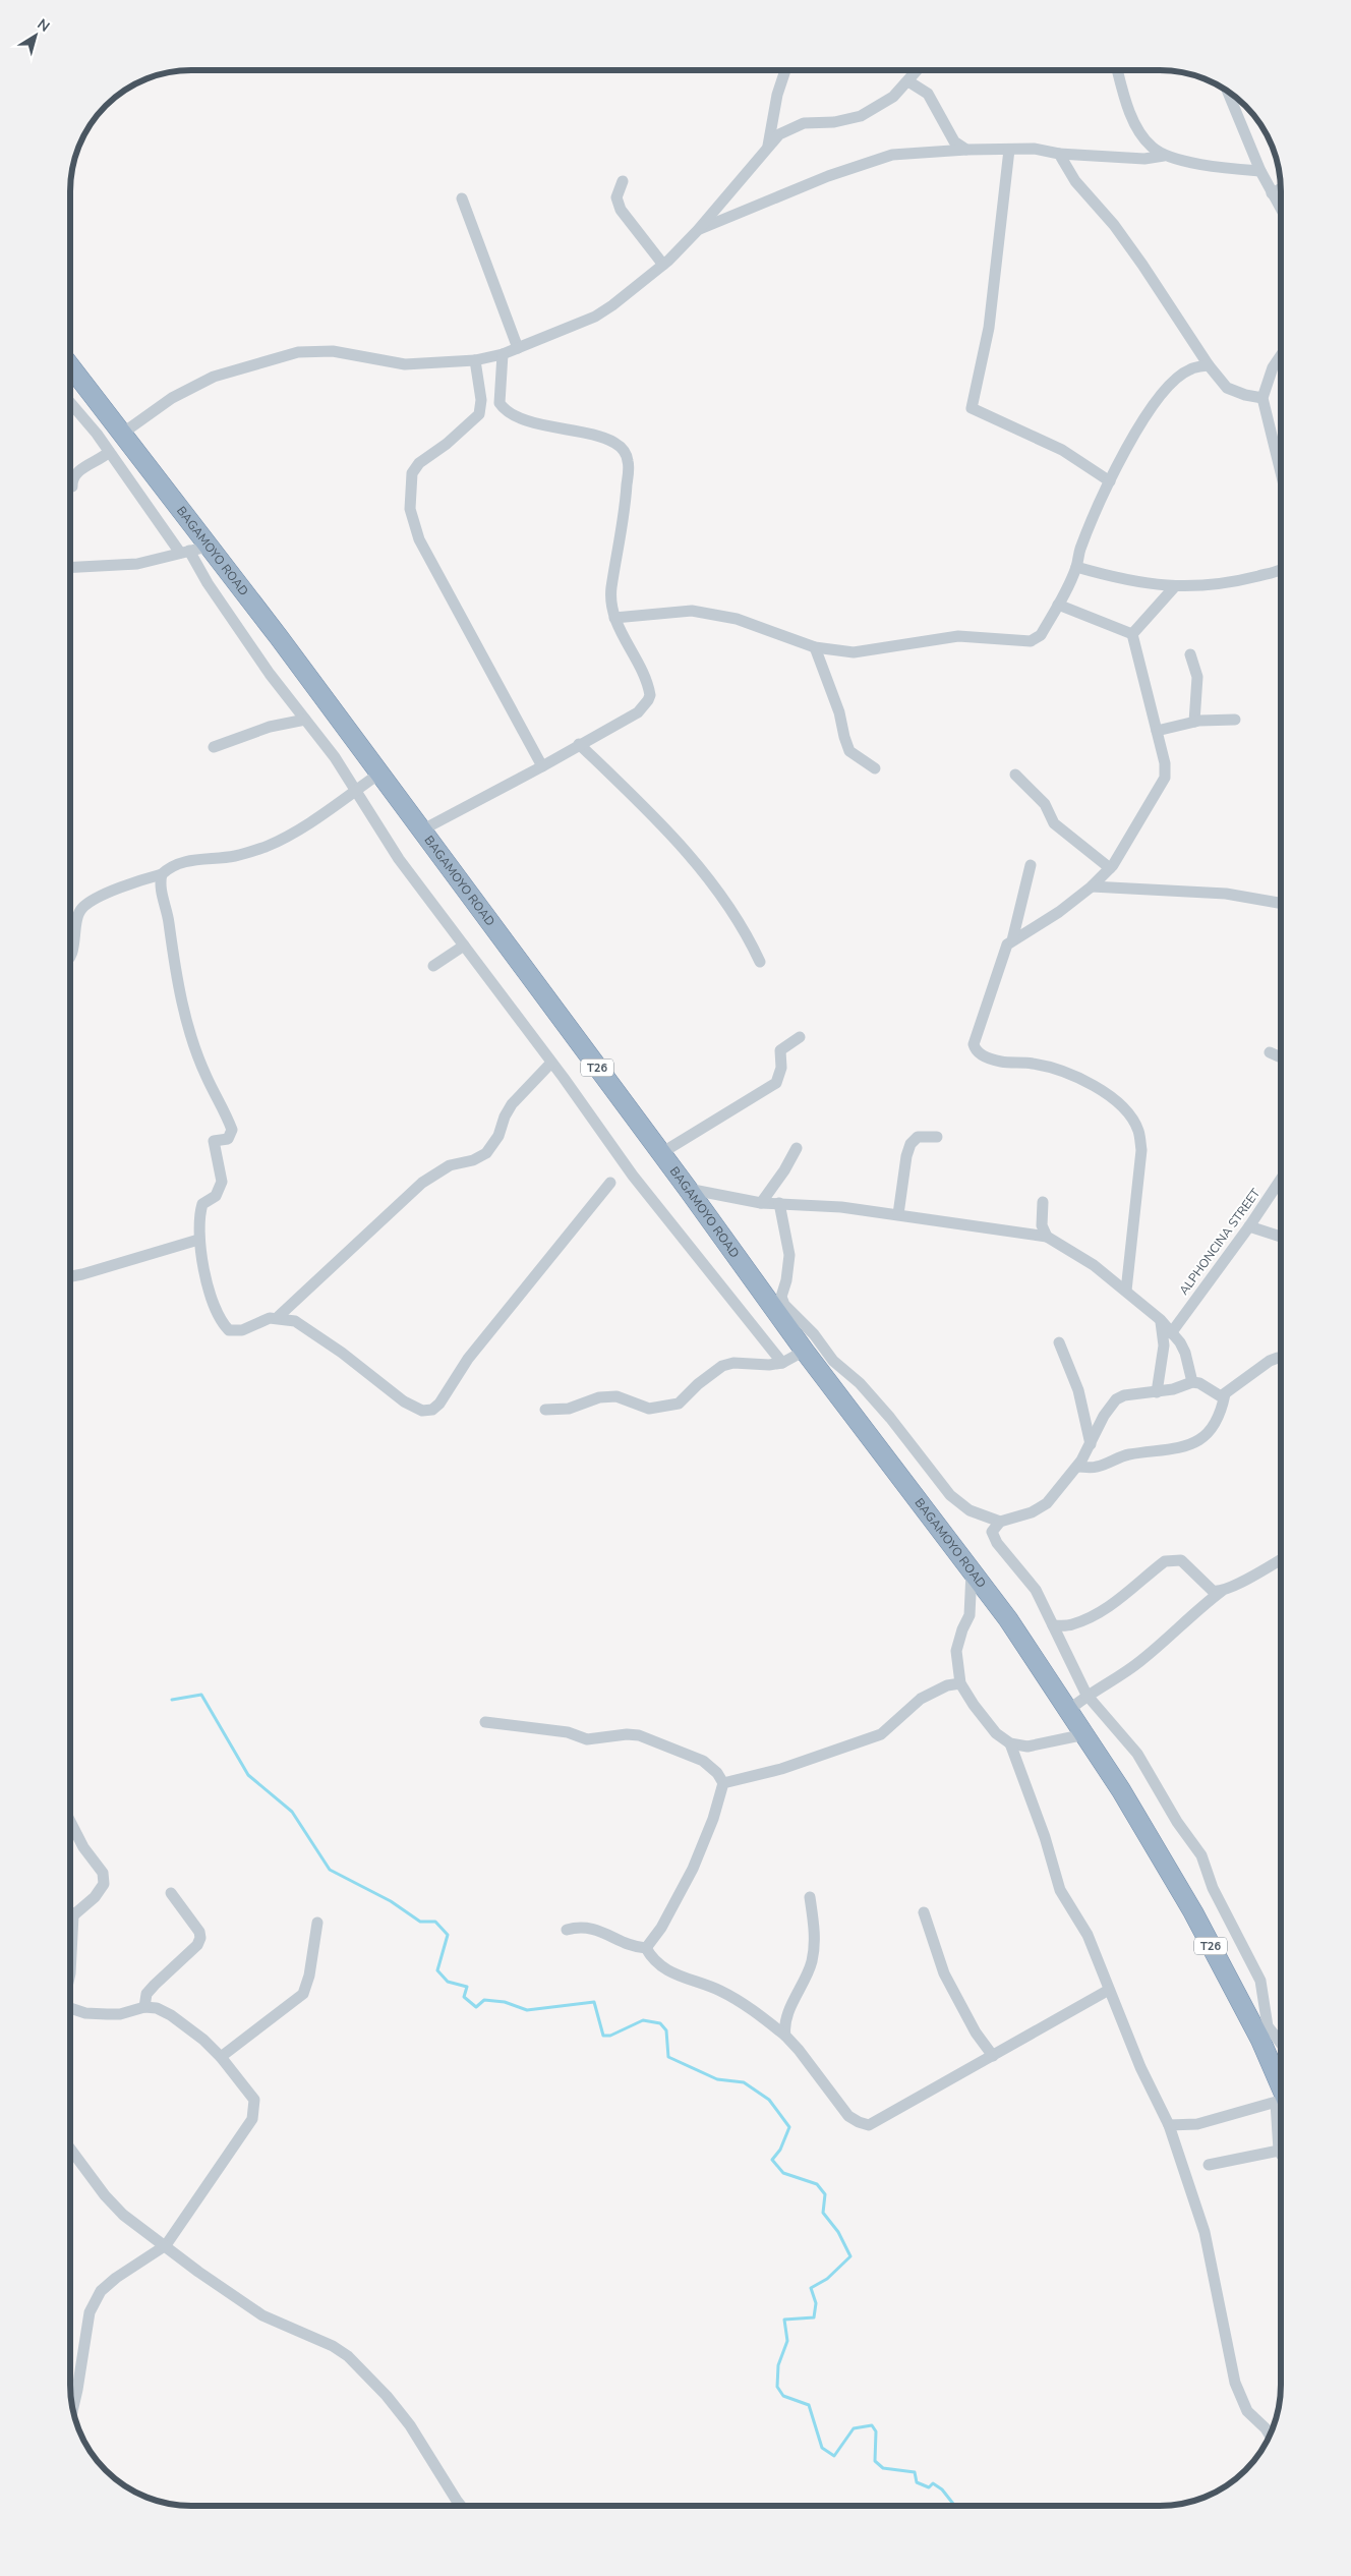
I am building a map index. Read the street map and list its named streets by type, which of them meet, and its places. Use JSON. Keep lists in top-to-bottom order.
{
  "streets": {
    "highway": ["BAGAMOYO ROAD", "T26"],
    "street": ["ALPHONCINA STREET"]
  },
  "north": "top right"
}
